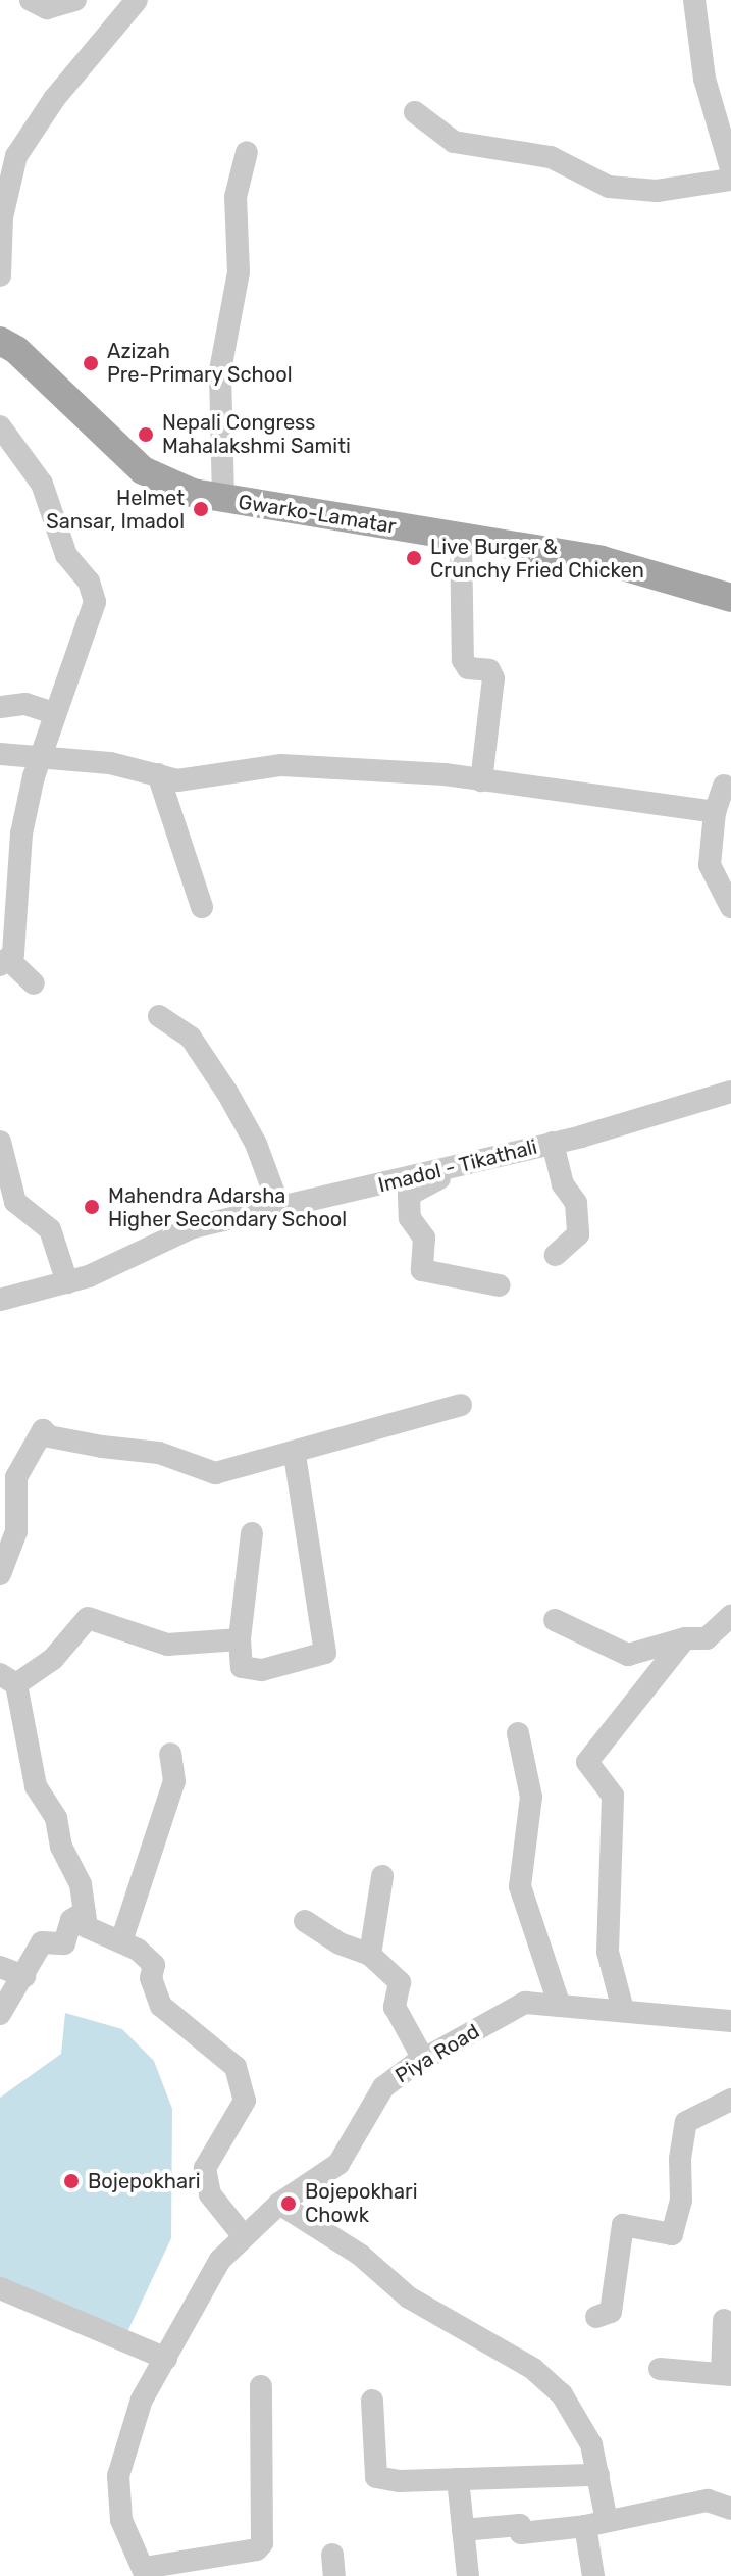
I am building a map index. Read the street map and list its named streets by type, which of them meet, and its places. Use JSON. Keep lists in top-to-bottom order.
{
  "streets": {
    "main road": ["Gwarko-Lamatar"],
    "street": ["Imadol - Tikathali", "Piya Road"]
  },
  "places": [
    "Azizah Pre-Primary School",
    "Nepali Congress Mahalakshmi Samiti",
    "Helmet Sansar, Imadol",
    "Live Burger & Crunchy Fried Chicken",
    "Mahendra Adarsha Higher Secondary School",
    "Bojepokhari",
    "Bojepokhari Chowk"
  ]
}
